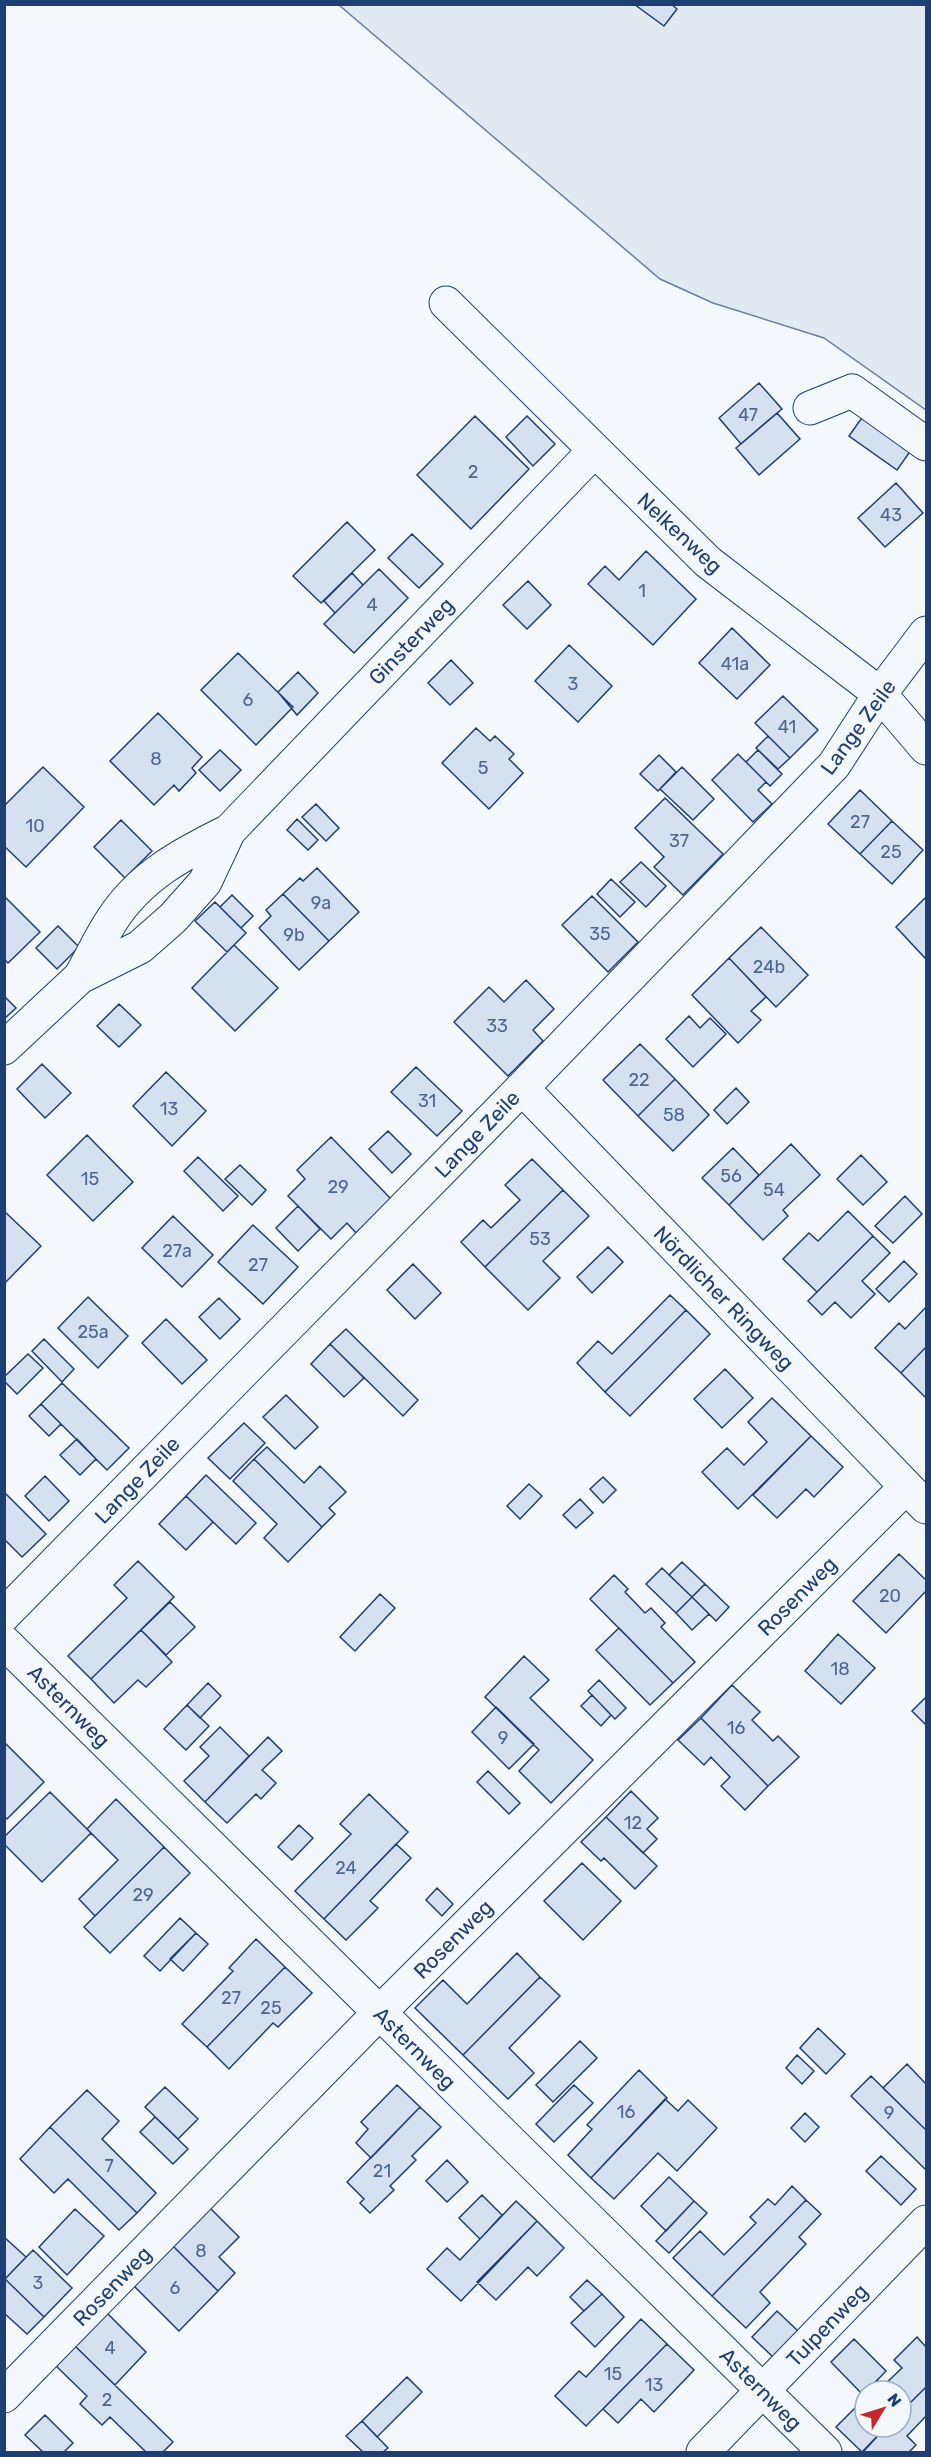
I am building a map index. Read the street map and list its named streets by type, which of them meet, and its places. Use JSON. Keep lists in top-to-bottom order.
{
  "streets": {
    "street": [
      "Nelkenweg",
      "Ginsterweg",
      "Lange Zeile",
      "Nördlicher Ringweg",
      "Rosenweg",
      "Asternweg",
      "Tulpenweg"
    ]
  },
  "crossings": [
    ["Nelkenweg", "Ginsterweg"],
    ["Nelkenweg", "Lange Zeile"],
    ["Lange Zeile", "Nördlicher Ringweg"],
    ["Nördlicher Ringweg", "Rosenweg"],
    ["Rosenweg", "Asternweg"],
    ["Asternweg", "Tulpenweg"]
  ],
  "house_numbers": [
    "47",
    "2",
    "43",
    "1",
    "4",
    "41a",
    "3",
    "6",
    "41",
    "8",
    "5",
    "27",
    "10",
    "37",
    "25",
    "9a",
    "35",
    "9b",
    "24b",
    "33",
    "22",
    "31",
    "13",
    "58",
    "56",
    "15",
    "29",
    "54",
    "53",
    "27a",
    "27",
    "25a",
    "20",
    "18",
    "16",
    "9",
    "12",
    "24",
    "29",
    "27",
    "25",
    "16",
    "9",
    "7",
    "21",
    "8",
    "3",
    "6",
    "4",
    "15",
    "13",
    "2"
  ],
  "north": "top right"
}
